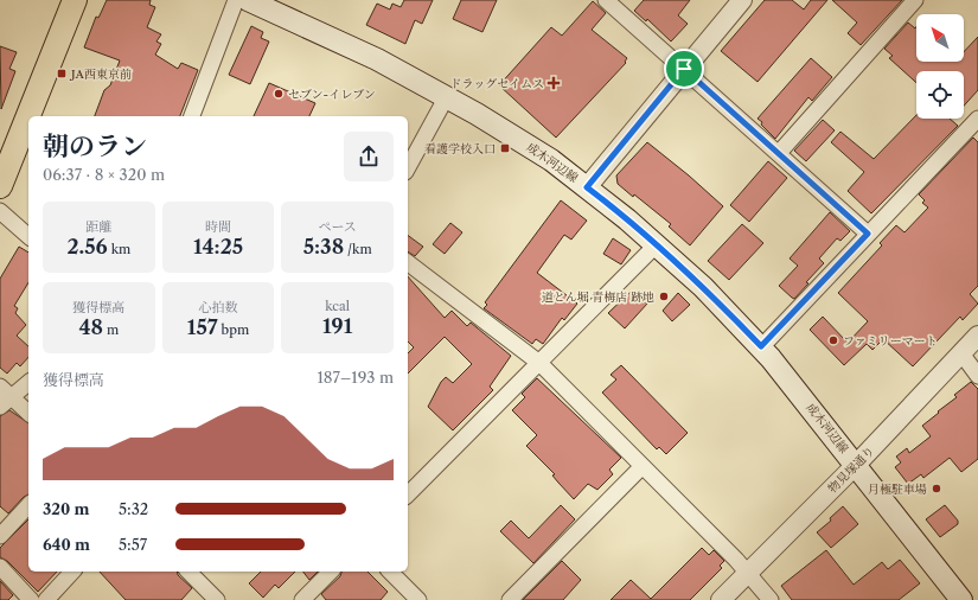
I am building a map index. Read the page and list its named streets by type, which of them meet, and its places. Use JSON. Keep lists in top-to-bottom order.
{
  "streets": {
    "main road": ["成木河辺線"],
    "street": ["物見塚通り"]
  },
  "crossings": [
    ["成木河辺線", "物見塚通り"]
  ],
  "places": {
    "transit": ["JA西東京前", "看護学校入口"],
    "health": ["ドラッグセイムス"],
    "other": [
      "セブン-イレブン",
      "道とん堀 青梅店 跡地",
      "ファミリーマート",
      "月極駐車場"
    ]
  },
  "north": "top left",
  "page": {
    "heading": ["朝のラン", "06:37 · 8 × 320 m"],
    "stats": [
      ["距離", "2.56 km"],
      ["時間", "14:25"],
      ["ペース", "5:38 /km"],
      ["獲得標高", "48 m"],
      ["心拍数", "157 bpm"],
      ["kcal", "191"]
    ],
    "chart": ["獲得標高", "187–193 m"],
    "list": [
      {
        "name": "320 m",
        "note": "5:32"
      },
      {
        "name": "640 m",
        "note": "5:57"
      }
    ]
  }
}
